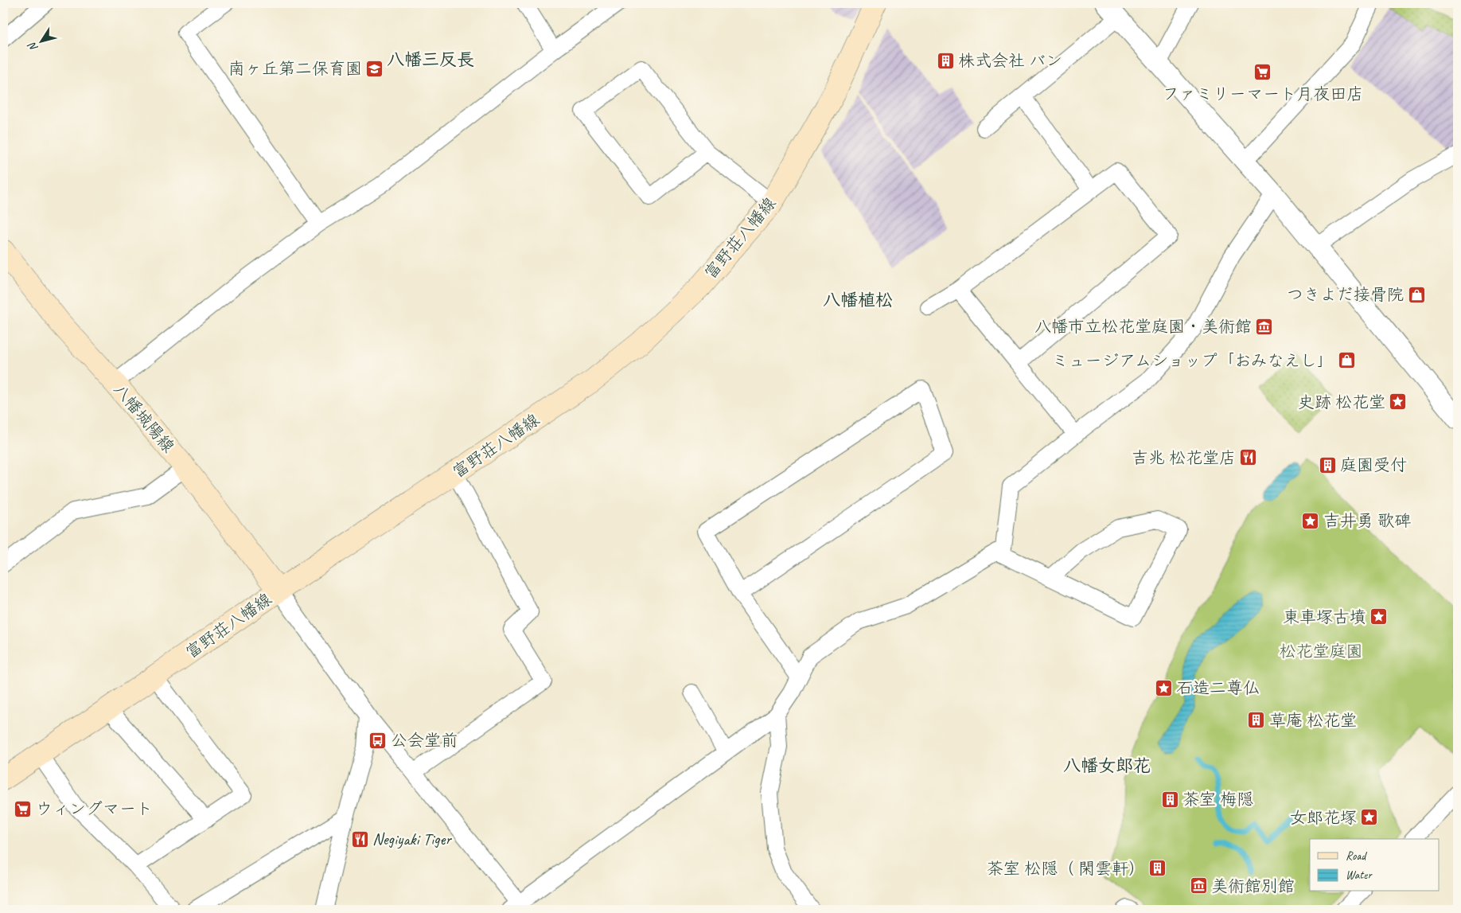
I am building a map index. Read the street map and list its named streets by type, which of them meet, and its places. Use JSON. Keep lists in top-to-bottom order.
{
  "streets": {
    "main road": ["富野荘八幡線", "八幡城陽線"]
  },
  "crossings": [
    ["富野荘八幡線", "八幡城陽線"]
  ],
  "districts": ["八幡三反長", "八幡植松", "八幡女郎花"],
  "parks": ["松花堂庭園"],
  "places": {
    "building": [
      "株式会社 バン",
      "庭園受付",
      "草庵 松花堂",
      "茶室 梅隠",
      "茶室 松隠（ 閑雲軒）"
    ],
    "school or university": ["南ヶ丘第二保育園"],
    "supermarket": ["ファミリーマート月夜田店", "ウィングマート"],
    "shop": ["つきよだ接骨院", "ミュージアムショップ「おみなえし」"],
    "museum": ["八幡市立松花堂庭園・美術館", "美術館別館"],
    "place": [
      "史跡 松花堂",
      "吉井勇 歌碑",
      "東車塚古墳",
      "石造二尊仏",
      "女郎花塚"
    ],
    "restaurant": ["吉兆 松花堂店", "Negiyaki Tiger"],
    "bus stop": ["公会堂前"]
  },
  "legend": ["Road", "Water"],
  "north": "bottom left"
}
